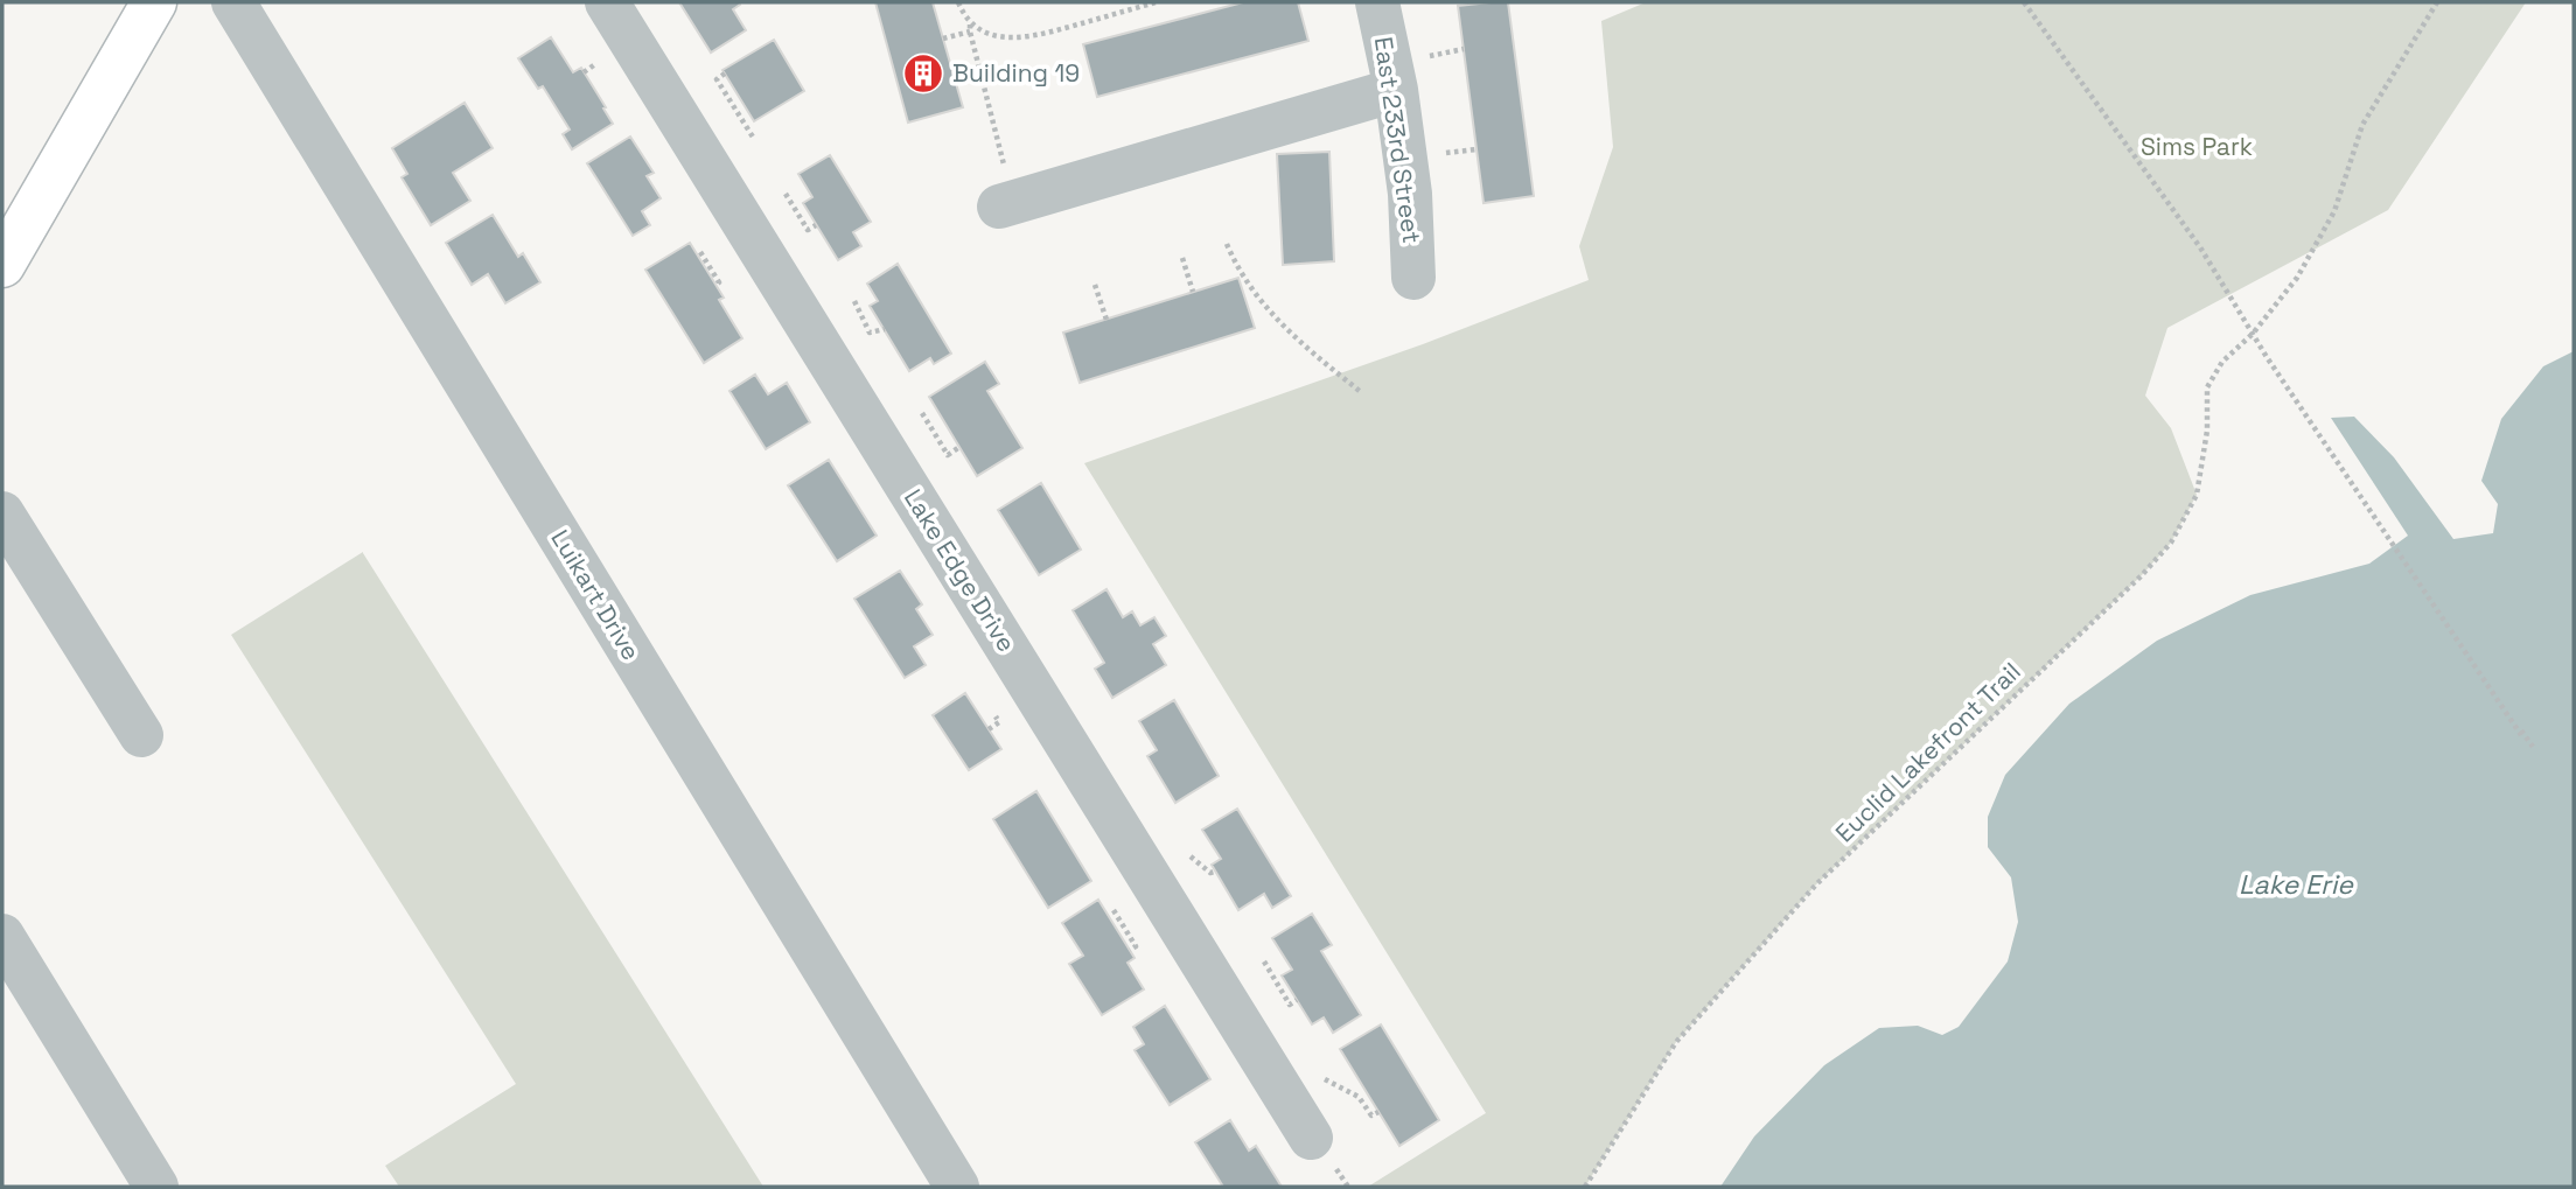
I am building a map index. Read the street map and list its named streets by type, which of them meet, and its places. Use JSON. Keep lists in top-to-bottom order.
{
  "streets": {
    "street": ["East 233rd Street", "Lake Edge Drive", "Luikart Drive"],
    "path": ["Euclid Lakefront Trail"]
  },
  "water": ["Lake Erie"],
  "parks": ["Sims Park"],
  "places": {
    "building": ["Building 19"]
  }
}
